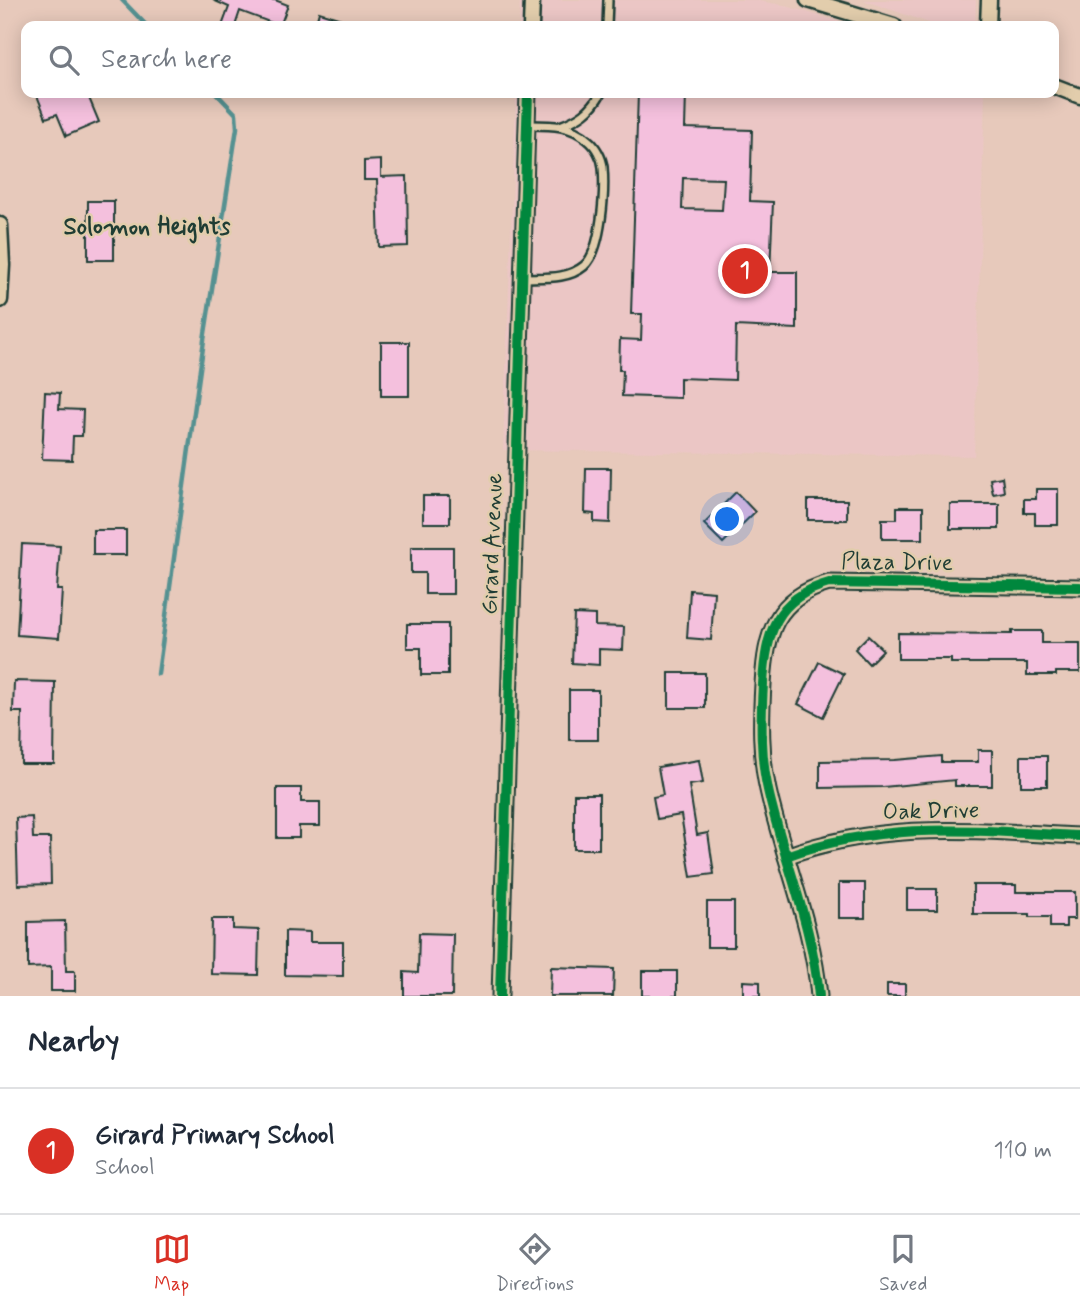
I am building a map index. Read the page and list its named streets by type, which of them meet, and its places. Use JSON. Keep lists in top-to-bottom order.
{
  "streets": {
    "street": ["Girard Avenue", "Plaza Drive", "Oak Drive"]
  },
  "crossings": [
    ["Plaza Drive", "Oak Drive"]
  ],
  "districts": ["Solomon Heights"],
  "page": {
    "search": "Search here",
    "pins": "1",
    "heading": "Nearby",
    "list": [
      {
        "mark": "1",
        "name": "Girard Primary School",
        "note": "School",
        "value": "110 m"
      }
    ],
    "nav": ["Map", "Directions", "Saved"]
  }
}
